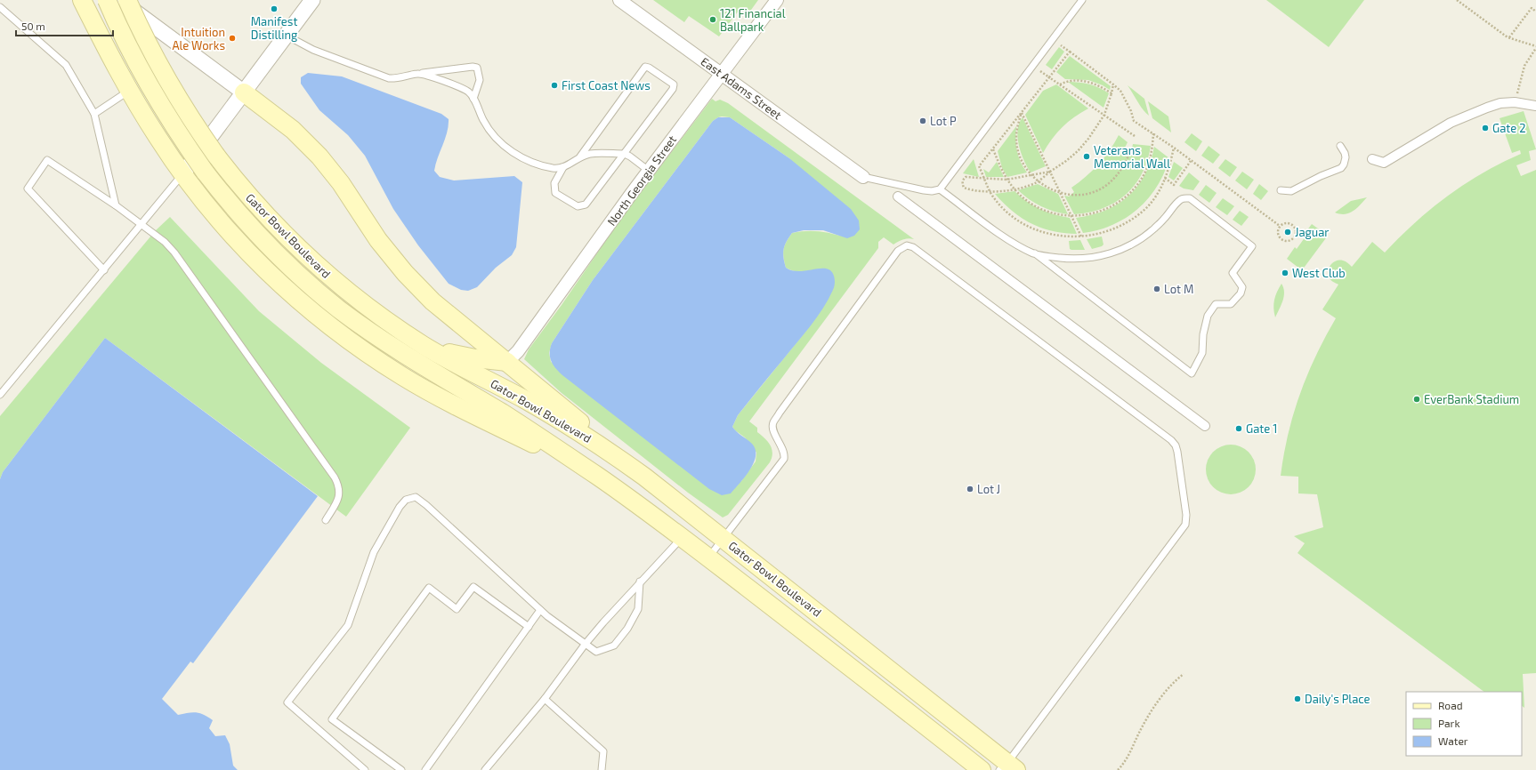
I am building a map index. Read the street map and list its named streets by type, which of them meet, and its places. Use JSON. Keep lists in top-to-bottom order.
{
  "streets": {
    "main road": ["Gator Bowl Boulevard"],
    "street": ["East Adams Street", "North Georgia Street"]
  },
  "crossings": [
    ["East Adams Street", "North Georgia Street"]
  ],
  "places": [
    "Manifest Distilling",
    "121 Financial Ballpark",
    "Intuition Ale Works",
    "First Coast News",
    "Lot P",
    "Gate 2",
    "Veterans Memorial Wall",
    "Jaguar",
    "West Club",
    "Lot M",
    "EverBank Stadium",
    "Gate 1",
    "Lot J",
    "Daily's Place"
  ],
  "legend": ["Road", "Park", "Water"],
  "scale_bar": "50 m"
}
